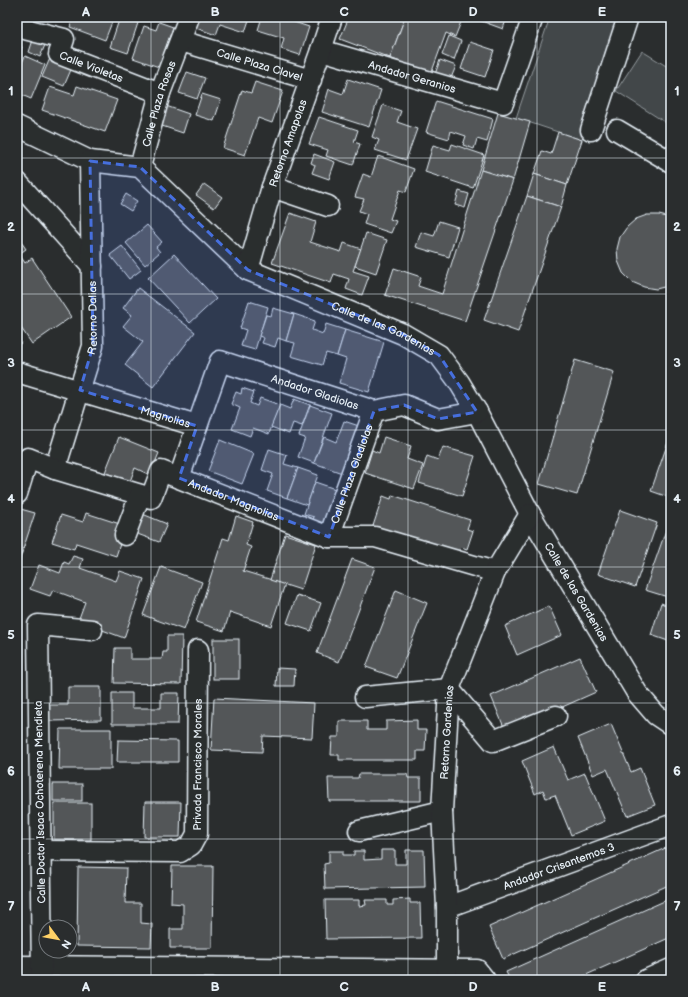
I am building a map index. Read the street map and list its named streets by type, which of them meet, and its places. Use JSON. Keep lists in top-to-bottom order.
{
  "streets": {
    "street": [
      "Calle Violetas",
      "Calle Plaza Clavel",
      "Andador Geranios",
      "Calle Plaza Rosas",
      "Retorno Amapolas",
      "Retorno Dalias",
      "Calle de las Gardenias",
      "Andador Gladiolas",
      "Magnolias",
      "Calle Plaza Gladiolas",
      "Andador Magnolias",
      "Retorno Gardenias",
      "Privada Francisco Morales",
      "Calle Doctor Isaac Ochoterena Mendieta",
      "Andador Crisantemos 3"
    ]
  },
  "crossings": [
    ["Calle Violetas", "Calle Plaza Rosas"],
    ["Calle Plaza Clavel", "Calle Plaza Rosas"],
    ["Calle Plaza Clavel", "Retorno Amapolas"],
    ["Andador Geranios", "Retorno Amapolas"],
    ["Calle Plaza Rosas", "Calle de las Gardenias"],
    ["Retorno Amapolas", "Calle de las Gardenias"],
    ["Retorno Dalias", "Magnolias"],
    ["Calle de las Gardenias", "Andador Gladiolas"],
    ["Calle de las Gardenias", "Retorno Gardenias"],
    ["Andador Gladiolas", "Magnolias"],
    ["Andador Gladiolas", "Calle Plaza Gladiolas"],
    ["Magnolias", "Andador Magnolias"],
    ["Calle Plaza Gladiolas", "Andador Magnolias"],
    ["Andador Magnolias", "Retorno Gardenias"],
    ["Retorno Gardenias", "Andador Crisantemos 3"],
    ["Privada Francisco Morales", "Calle Doctor Isaac Ochoterena Mendieta"]
  ],
  "north": "bottom right",
  "grid": {
    "columns": [
      "A",
      "B",
      "C",
      "D",
      "E"
    ],
    "rows": [
      "1",
      "2",
      "3",
      "4",
      "5",
      "6",
      "7"
    ]
  }
}
